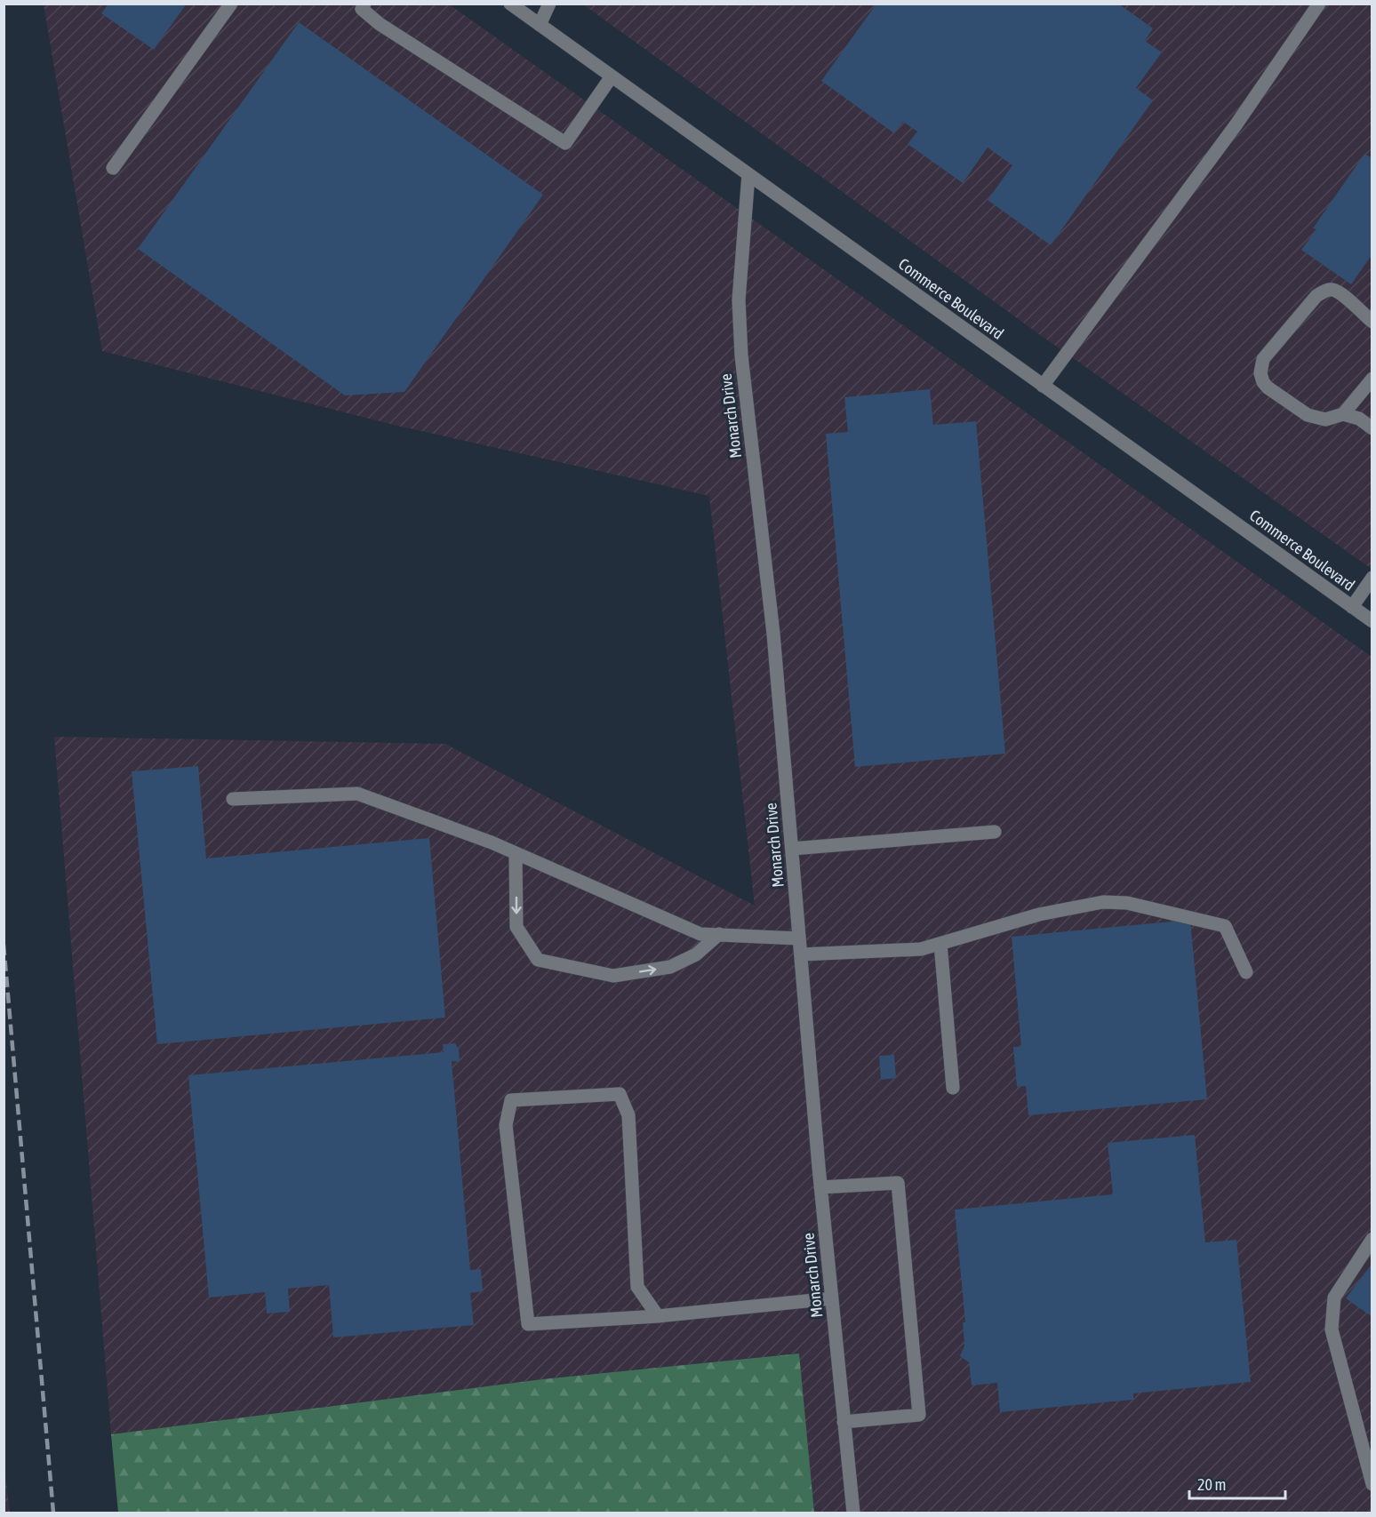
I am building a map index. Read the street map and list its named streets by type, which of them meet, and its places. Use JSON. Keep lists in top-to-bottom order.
{
  "streets": {
    "street": ["Commerce Boulevard", "Monarch Drive"]
  },
  "crossings": [
    ["Commerce Boulevard", "Monarch Drive"]
  ],
  "scale_bar": "20 m"
}
